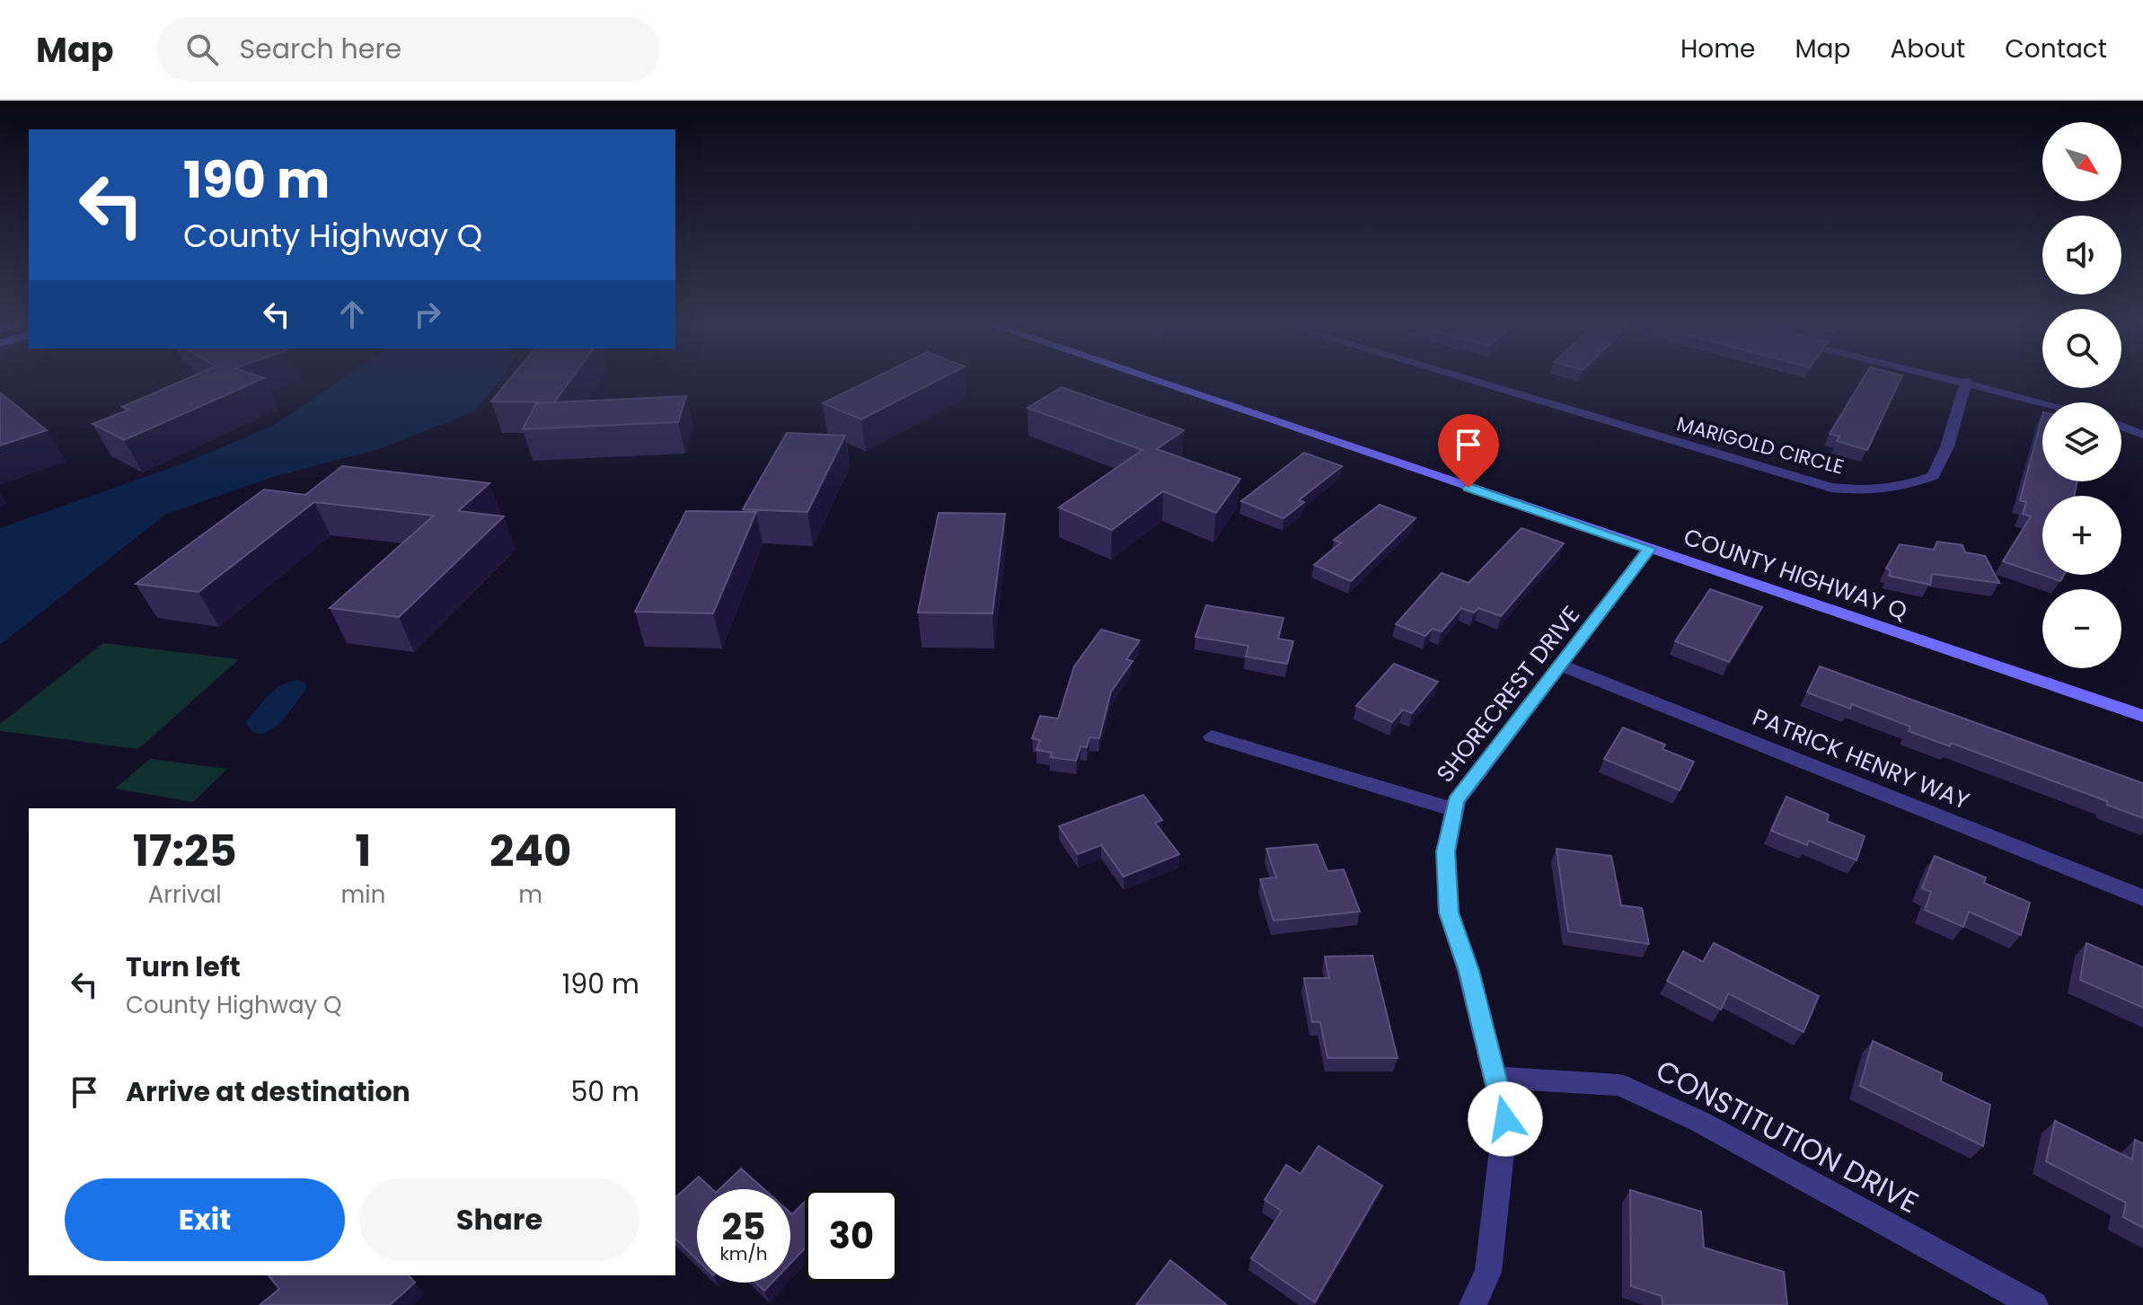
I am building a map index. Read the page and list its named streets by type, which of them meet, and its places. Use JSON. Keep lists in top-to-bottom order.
{
  "streets": {
    "main road": ["COUNTY HIGHWAY Q"],
    "street": [
      "MARIGOLD CIRCLE",
      "SHORECREST DRIVE",
      "PATRICK HENRY WAY",
      "CONSTITUTION DRIVE"
    ]
  },
  "crossings": [
    ["COUNTY HIGHWAY Q", "SHORECREST DRIVE"],
    ["SHORECREST DRIVE", "PATRICK HENRY WAY"],
    ["SHORECREST DRIVE", "CONSTITUTION DRIVE"]
  ],
  "north": "bottom right",
  "page": {
    "header": "Map",
    "search": "Search here",
    "nav": [
      "Home",
      "Map",
      "About",
      "Contact"
    ],
    "map_buttons": ["+", "−"],
    "turn": ["190 m", "County Highway Q"],
    "eta": [
      "17:25",
      "Arrival",
      "1",
      "min",
      "240",
      "m"
    ],
    "list": [
      {
        "name": "Turn left",
        "note": "County Highway Q",
        "value": "190 m"
      },
      {
        "name": "Arrive at destination",
        "value": "50 m"
      }
    ],
    "buttons": ["Exit", "Share"],
    "speed": "25 km/h",
    "limit": "30"
  }
}
